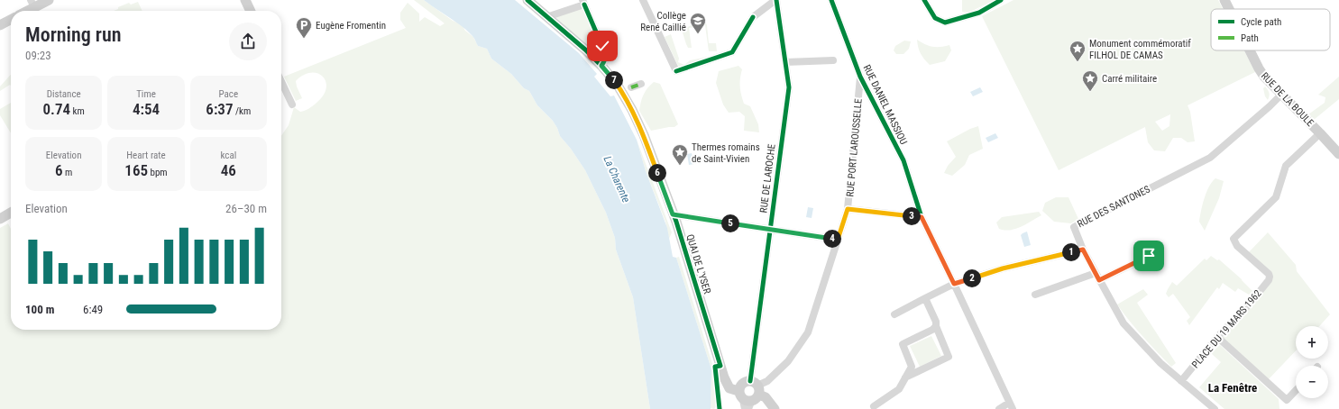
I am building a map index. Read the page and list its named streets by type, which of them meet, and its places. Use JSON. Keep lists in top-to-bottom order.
{
  "streets": {
    "street": [
      "RUE DE LA BOULE",
      "RUE DANIEL MASSIOU",
      "RUE PORT LAROUSSELLE",
      "RUE DE LAROCHE",
      "RUE DES SANTONES",
      "QUAI DE L'YSER",
      "PLACE DU 19 MARS 1962"
    ]
  },
  "crossings": [
    ["RUE DE LA BOULE", "RUE DES SANTONES"],
    ["RUE DE LA BOULE", "PLACE DU 19 MARS 1962"],
    ["RUE DANIEL MASSIOU", "RUE PORT LAROUSSELLE"],
    ["RUE PORT LAROUSSELLE", "RUE DE LAROCHE"]
  ],
  "districts": ["La Fenêtre"],
  "water": ["La Charente"],
  "places": {
    "school or university": ["Collège René Caillié"],
    "parking": ["Eugène Fromentin"],
    "place": ["Monument commémoratif FILHOL DE CAMAS", "Carré militaire", "Thermes romains de Saint-Vivien"]
  },
  "legend": ["Cycle path", "Path"],
  "page": {
    "heading": ["Morning run", "09:23"],
    "pins": [
      "7",
      "6",
      "3",
      "5",
      "4",
      "1",
      "2"
    ],
    "stats": [
      ["Distance", "0.74 km"],
      ["Time", "4:54"],
      ["Pace", "6:37 /km"],
      ["Elevation", "6 m"],
      ["Heart rate", "165 bpm"],
      ["kcal", "46"]
    ],
    "chart": ["Elevation", "26–30 m"],
    "list": [
      {
        "name": "100 m",
        "note": "6:49"
      }
    ],
    "map_buttons": ["+", "−"]
  }
}
